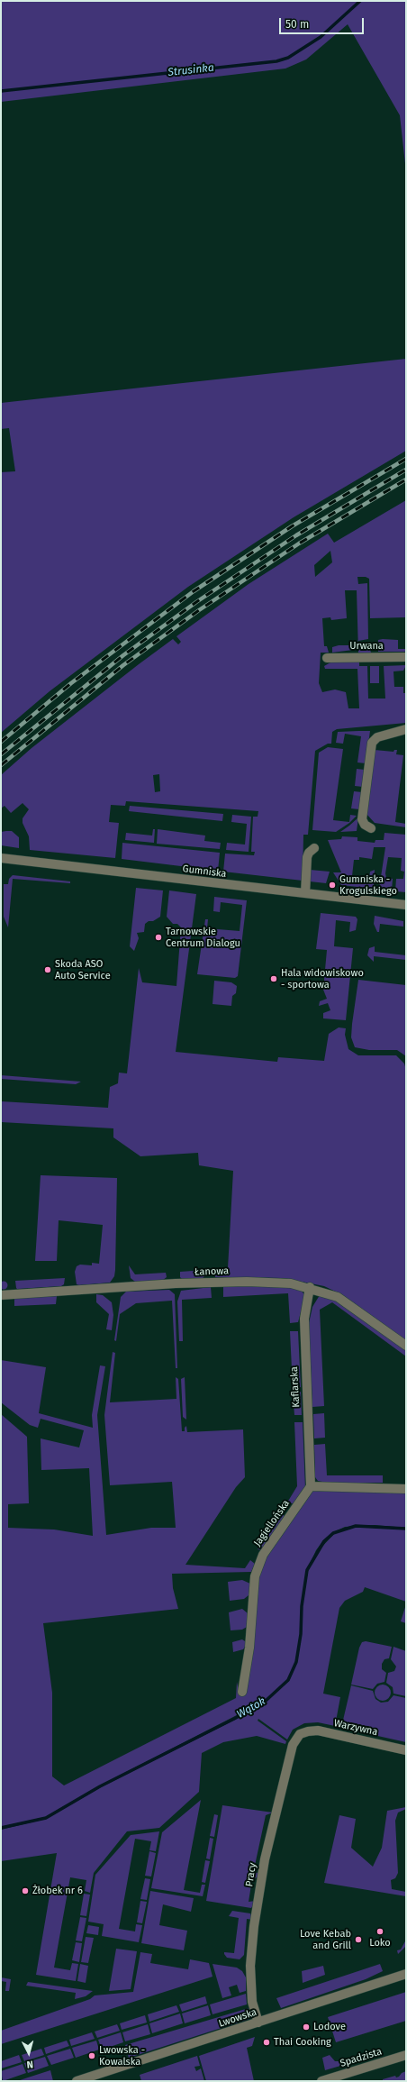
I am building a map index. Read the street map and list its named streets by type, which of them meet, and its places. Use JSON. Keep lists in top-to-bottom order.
{
  "streets": {
    "street": [
      "Urwana",
      "Gumniska",
      "Łanowa",
      "Kaflarska",
      "Jagiellońska",
      "Warzywna",
      "Pracy",
      "Lwowska",
      "Spadzista"
    ]
  },
  "crossings": [
    ["Łanowa", "Kaflarska"],
    ["Kaflarska", "Jagiellońska"],
    ["Warzywna", "Pracy"],
    ["Pracy", "Lwowska"]
  ],
  "water": ["Strusinka", "Wątok"],
  "places": [
    "Gumniska - Krogulskiego",
    "Tarnowskie Centrum Dialogu",
    "Skoda ASO Auto Service",
    "Hala widowiskowo - sportowa",
    "Żłobek nr 6",
    "Loko",
    "Love Kebab and Grill",
    "Lodove",
    "Thai Cooking",
    "Lwowska - Kowalska"
  ],
  "scale_bar": "50 m",
  "north": "bottom"
}
